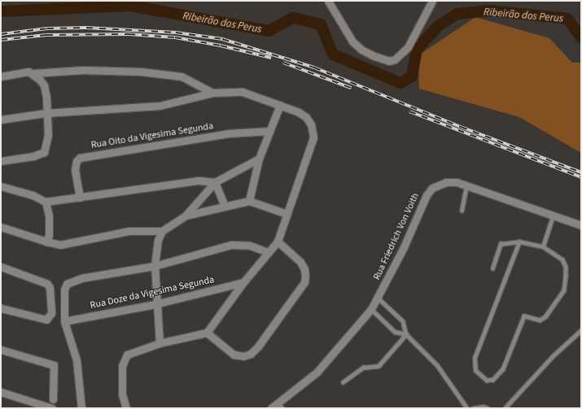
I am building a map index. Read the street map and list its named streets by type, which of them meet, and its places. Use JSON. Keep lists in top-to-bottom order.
{
  "streets": {
    "street": ["Rua Oito da Vigesima Segunda", "Rua Friedrich Von Voith", "Rua Doze da Vigesima Segunda"]
  },
  "water": ["Ribeirão dos Perus"]
}
